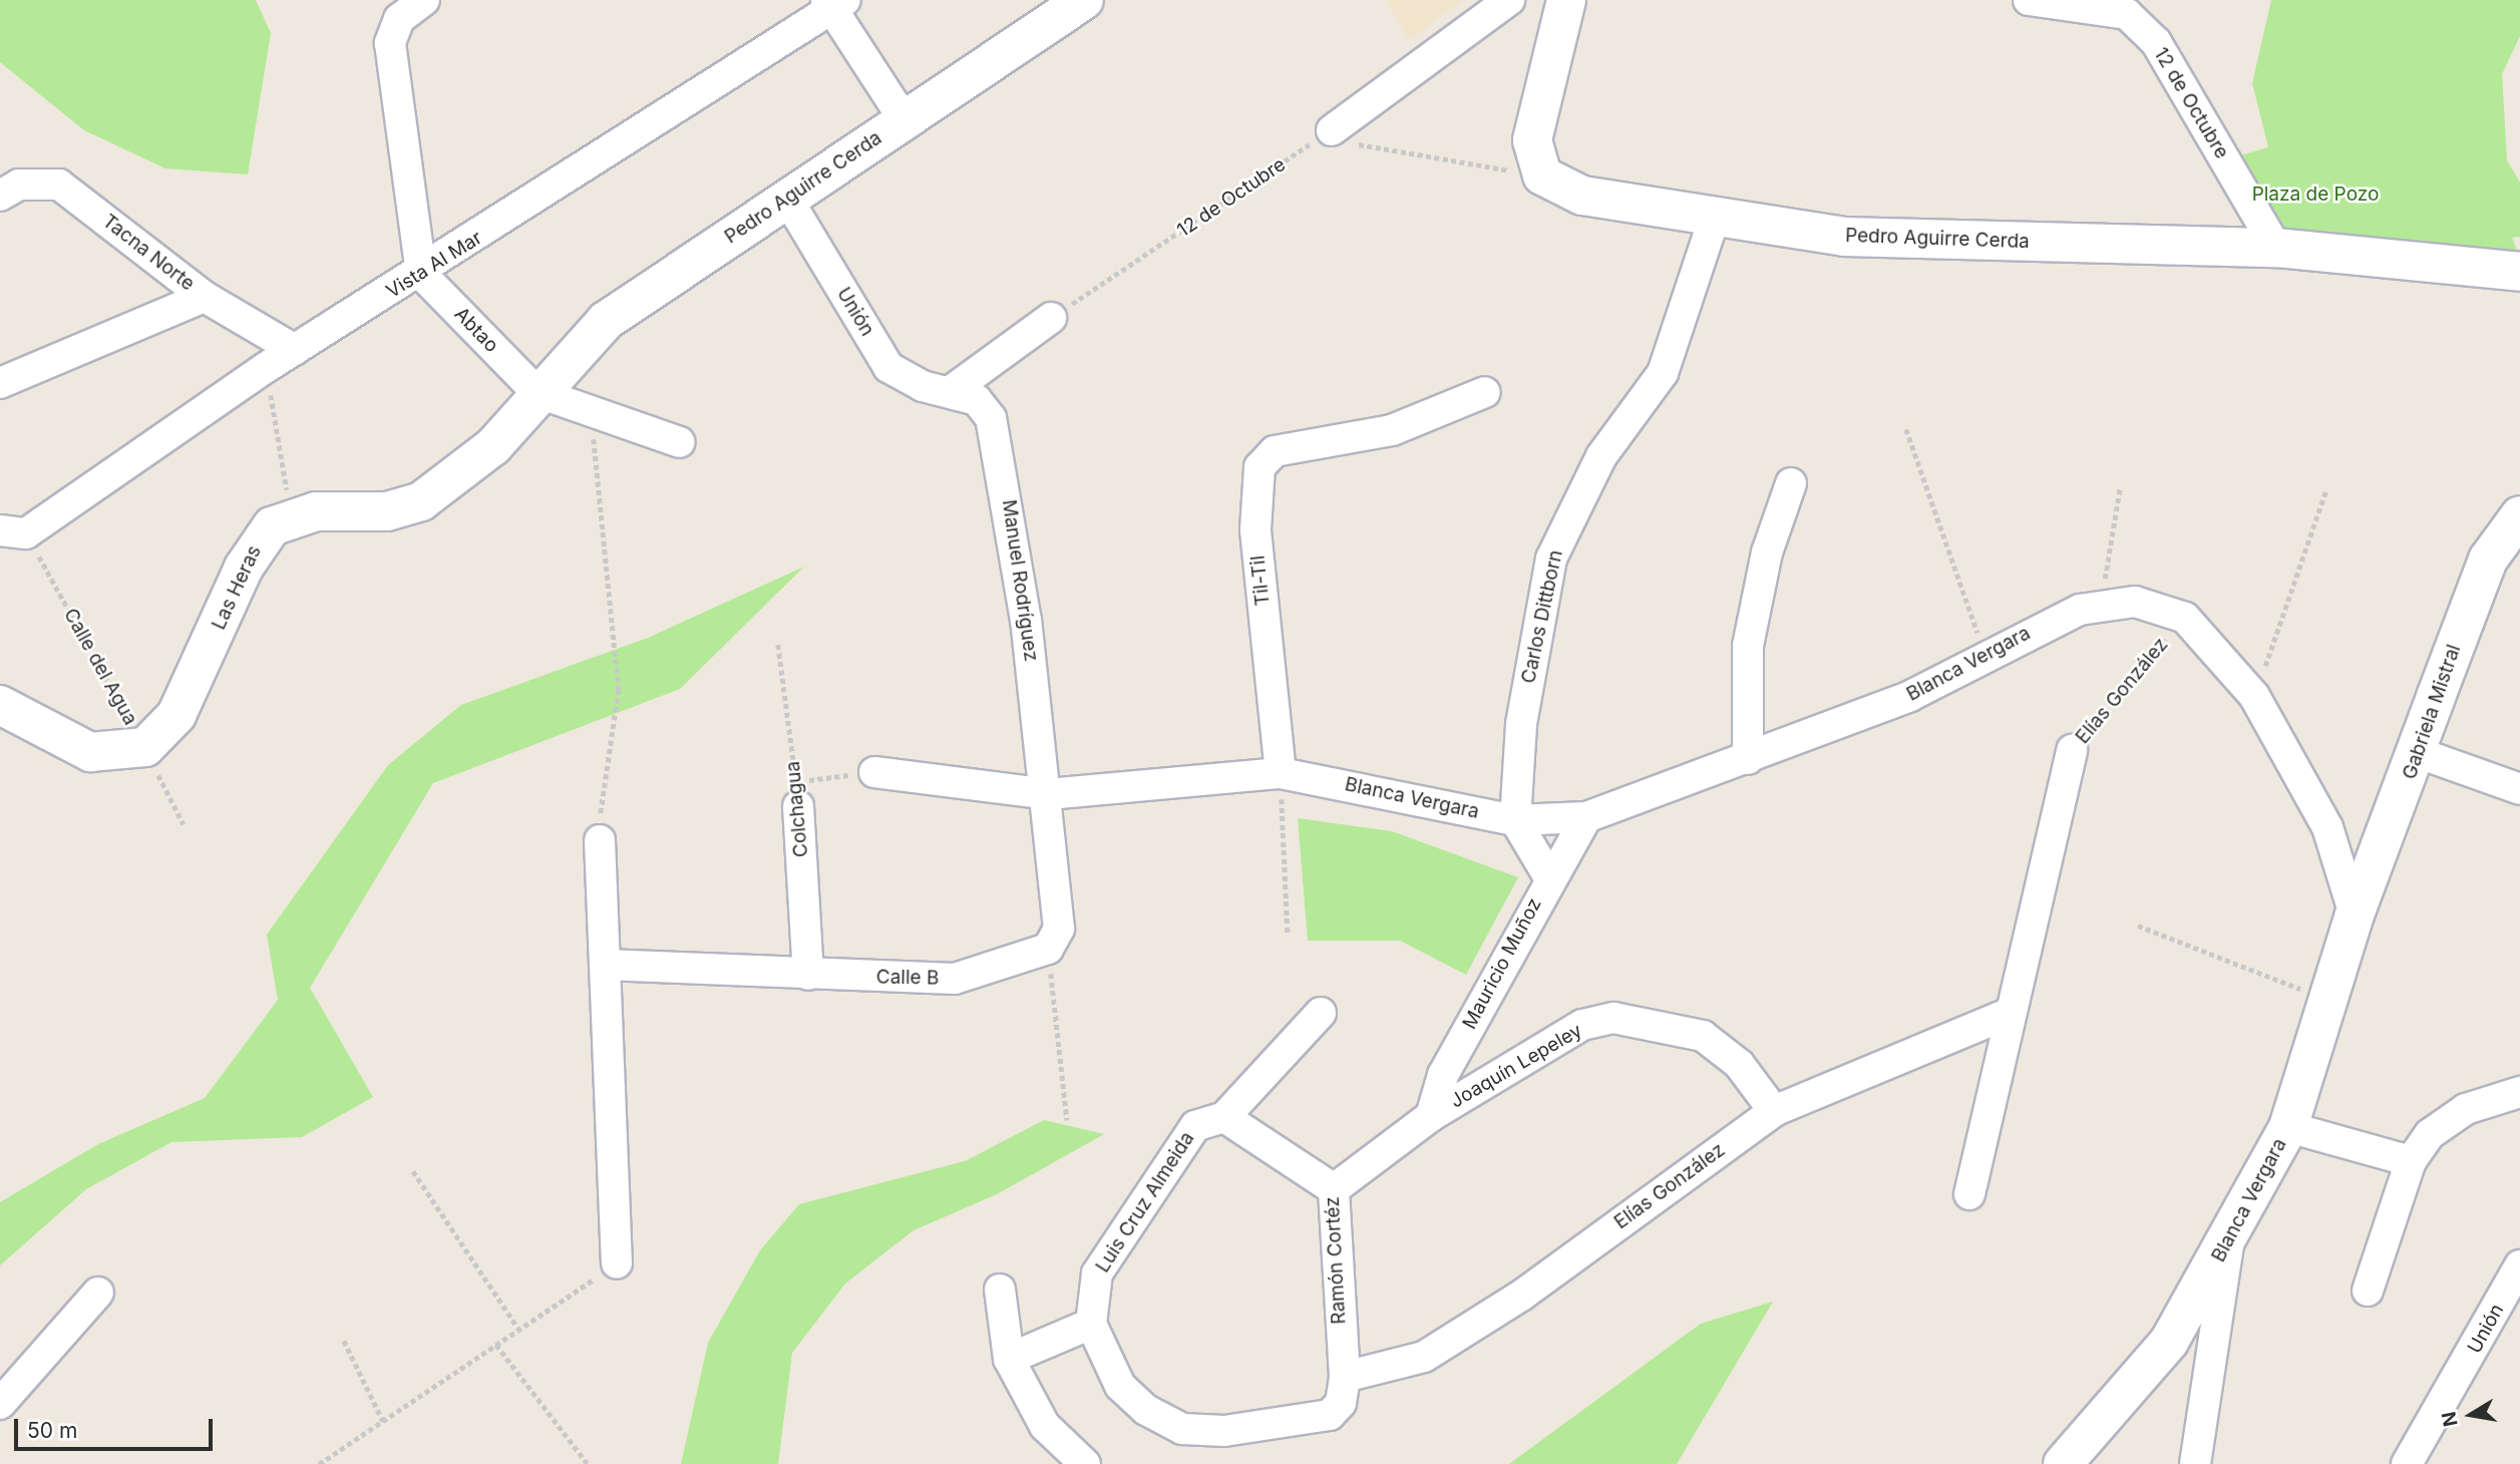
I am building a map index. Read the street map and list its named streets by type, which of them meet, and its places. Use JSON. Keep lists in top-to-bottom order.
{
  "streets": {
    "street": [
      "12 de Octubre",
      "Pedro Aguirre Cerda",
      "Tacna Norte",
      "Vista Al Mar",
      "Unión",
      "Abtao",
      "Manuel Rodríguez",
      "Til-Til",
      "Las Heras",
      "Carlos Dittborn",
      "Blanca Vergara",
      "Elías González",
      "Gabriela Mistral",
      "Colchagua",
      "Mauricio Muñoz",
      "Calle B",
      "Joaquín Lepeley",
      "Luis Cruz Almeida",
      "Ramón Cortéz"
    ],
    "path": ["Calle del Agua"]
  },
  "crossings": [
    ["12 de Octubre", "Pedro Aguirre Cerda"],
    ["Pedro Aguirre Cerda", "Unión"],
    ["Pedro Aguirre Cerda", "Abtao"],
    ["Pedro Aguirre Cerda", "Carlos Dittborn"],
    ["Tacna Norte", "Vista Al Mar"],
    ["Vista Al Mar", "Abtao"],
    ["Vista Al Mar", "Calle del Agua"],
    ["Unión", "Manuel Rodríguez"],
    ["Manuel Rodríguez", "Blanca Vergara"],
    ["Til-Til", "Blanca Vergara"],
    ["Las Heras", "Calle del Agua"],
    ["Carlos Dittborn", "Blanca Vergara"],
    ["Blanca Vergara", "Elías González"],
    ["Blanca Vergara", "Gabriela Mistral"],
    ["Blanca Vergara", "Mauricio Muñoz"],
    ["Elías González", "Joaquín Lepeley"],
    ["Elías González", "Ramón Cortéz"],
    ["Colchagua", "Calle B"],
    ["Mauricio Muñoz", "Joaquín Lepeley"],
    ["Joaquín Lepeley", "Ramón Cortéz"],
    ["Luis Cruz Almeida", "Ramón Cortéz"]
  ],
  "parks": ["Plaza de Pozo"],
  "scale_bar": "50 m",
  "north": "left"
}
